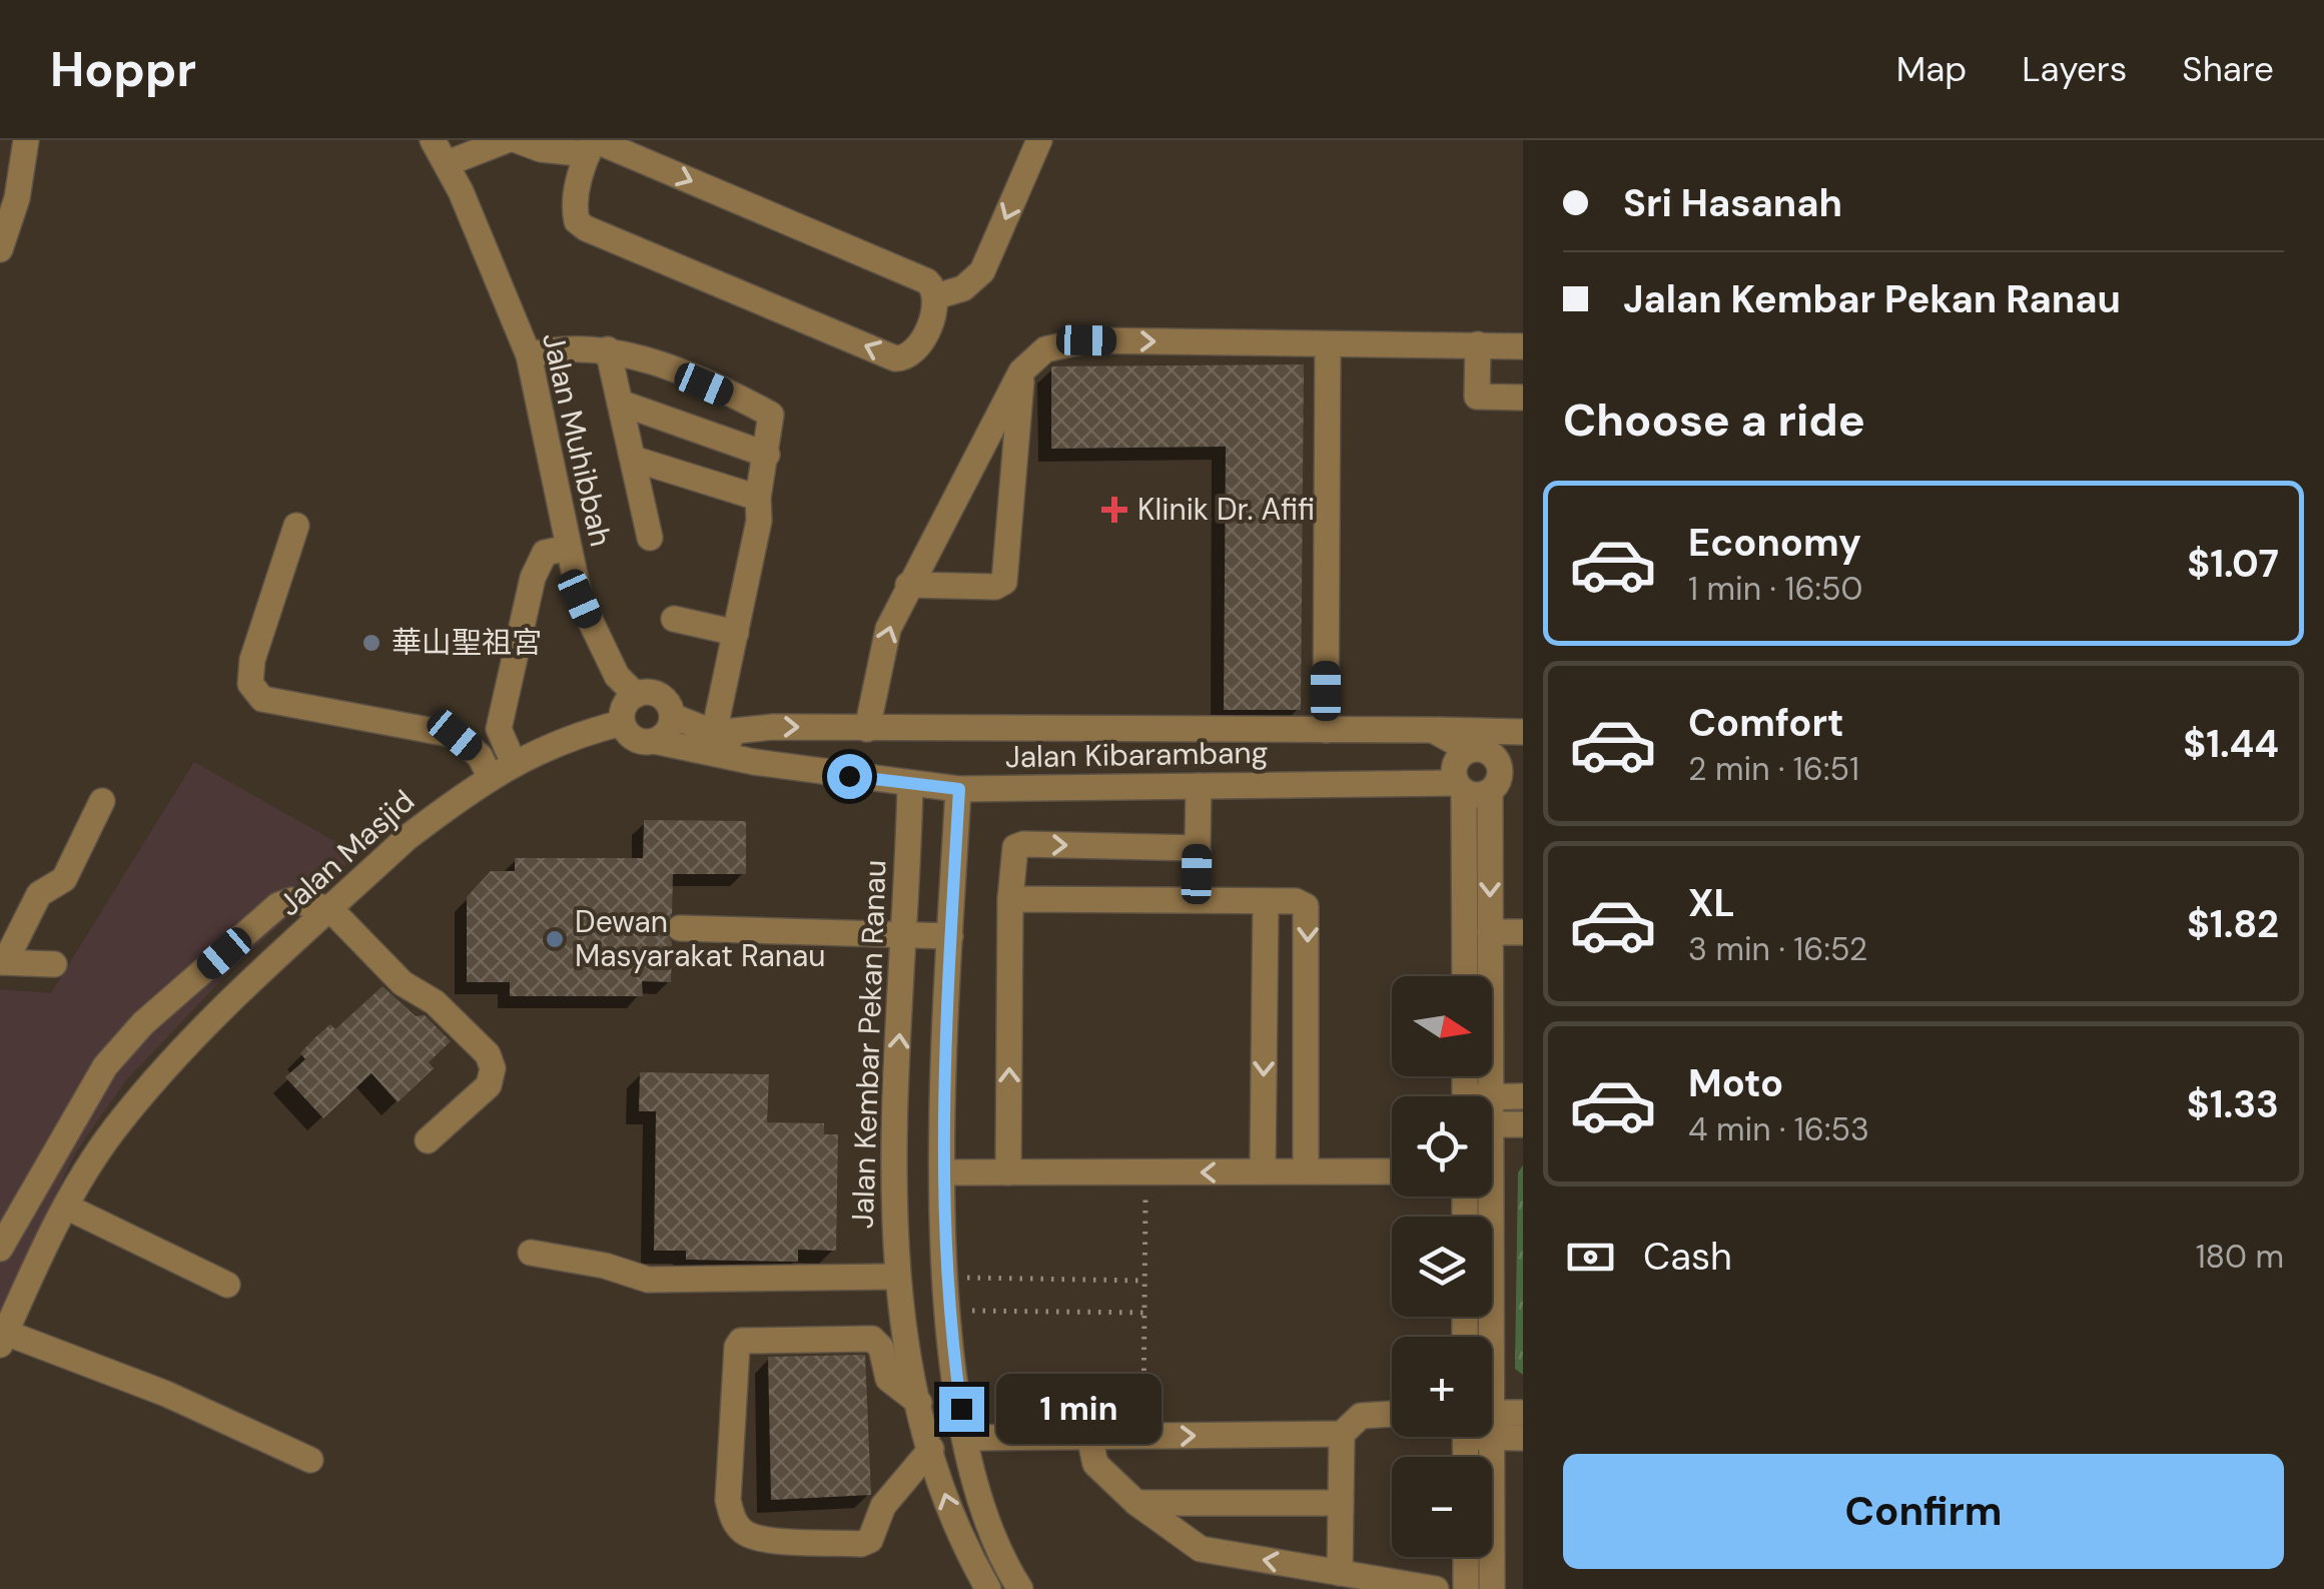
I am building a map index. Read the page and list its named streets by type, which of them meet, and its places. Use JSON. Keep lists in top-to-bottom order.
{
  "streets": {
    "street": [
      "Jalan Muhibbah",
      "Jalan Kibarambang",
      "Jalan Masjid",
      "Jalan Kembar Pekan Ranau"
    ]
  },
  "crossings": [
    ["Jalan Muhibbah", "Jalan Kibarambang"],
    ["Jalan Muhibbah", "Jalan Masjid"],
    ["Jalan Kibarambang", "Jalan Masjid"],
    ["Jalan Kibarambang", "Jalan Kembar Pekan Ranau"]
  ],
  "places": {
    "health": ["Klinik Dr. Afifi"],
    "other": ["華山聖祖宮", "Dewan Masyarakat Ranau"]
  },
  "north": "right",
  "page": {
    "header": "Hoppr",
    "nav": ["Map", "Layers", "Share"],
    "banner": ["Sri Hasanah", "Jalan Kembar Pekan Ranau"],
    "heading": "Choose a ride",
    "list": [
      {
        "name": "Economy",
        "note": "1 min · 16:50",
        "value": "$1.07"
      },
      {
        "name": "Comfort",
        "note": "2 min · 16:51",
        "value": "$1.44"
      },
      {
        "name": "XL",
        "note": "3 min · 16:52",
        "value": "$1.82"
      },
      {
        "name": "Moto",
        "note": "4 min · 16:53",
        "value": "$1.33"
      }
    ],
    "map_buttons": ["+", "−"],
    "pay": ["Cash", "180 m"],
    "bubble": "1 min",
    "buttons": "Confirm"
  }
}
